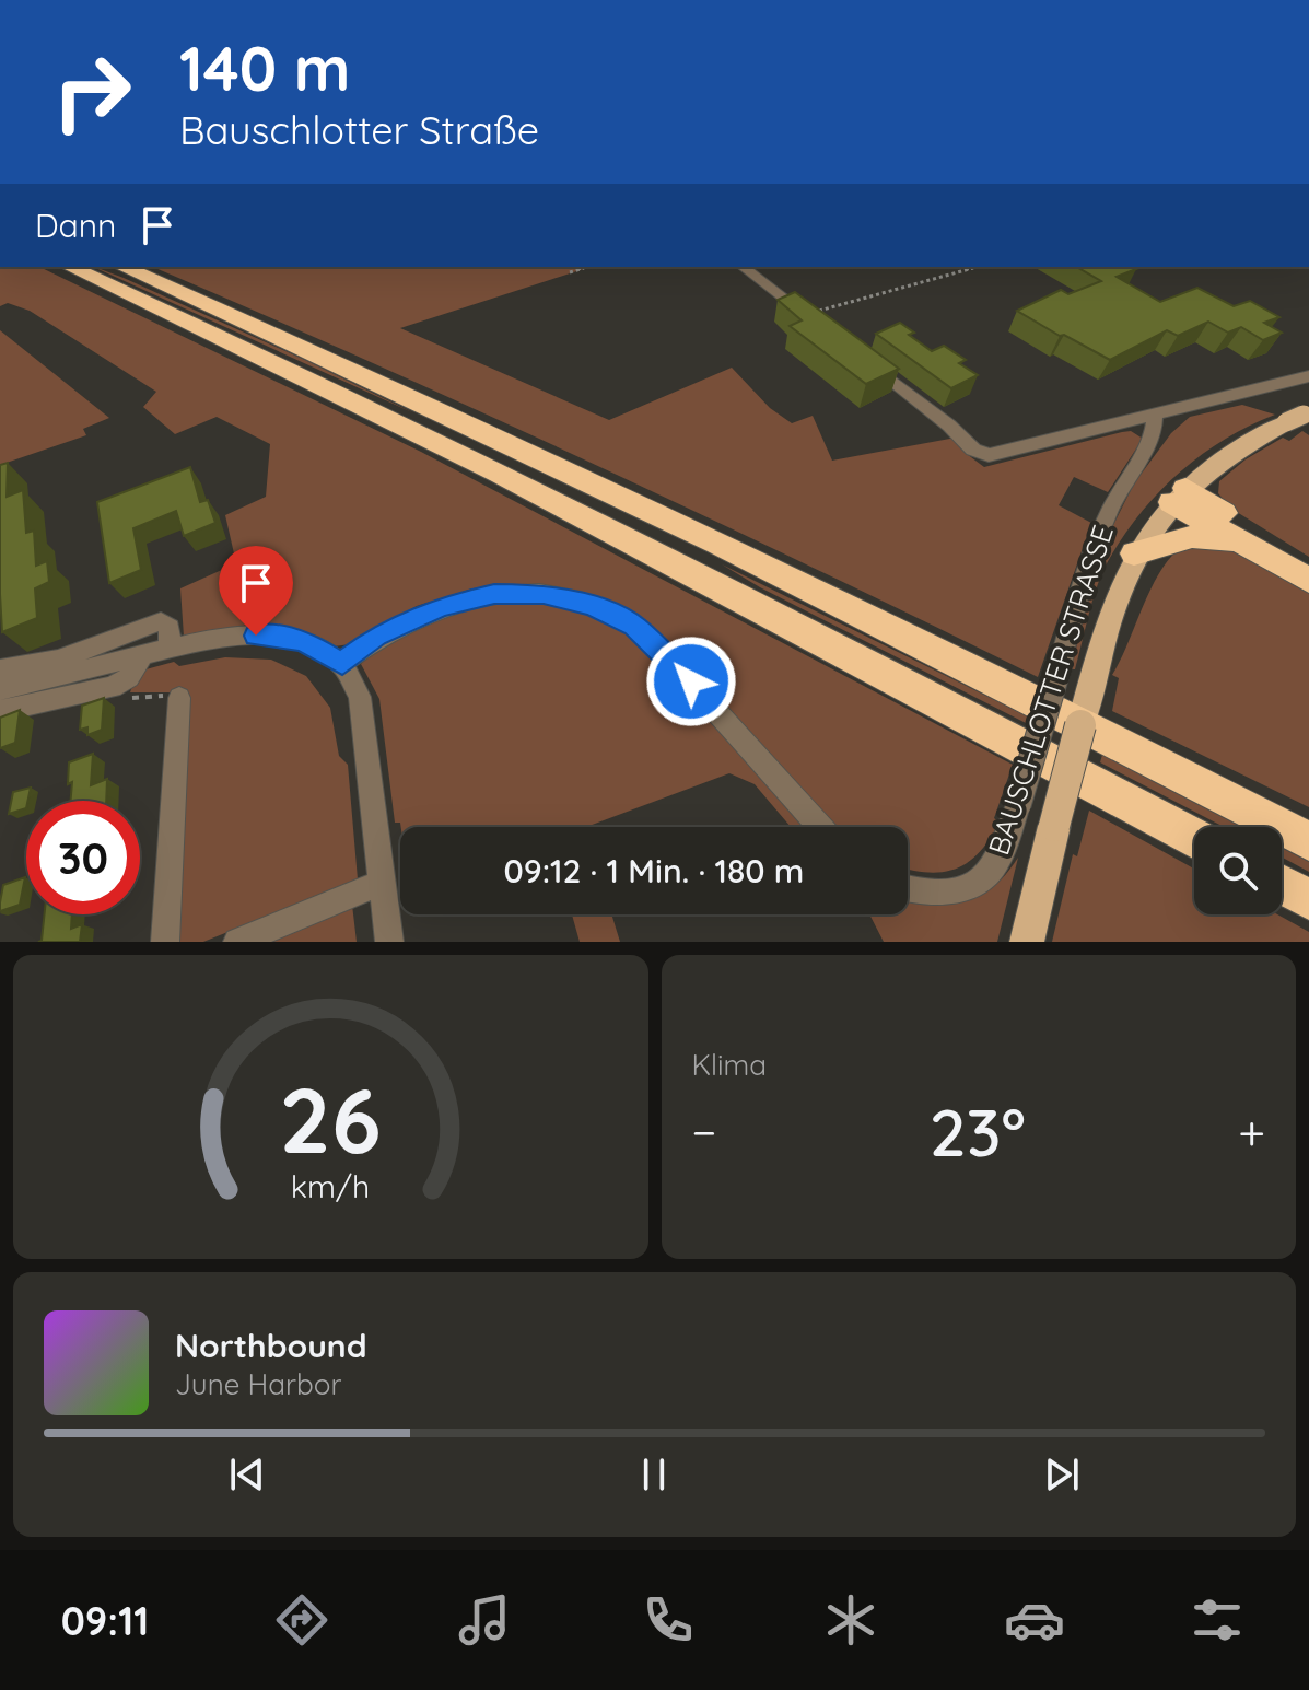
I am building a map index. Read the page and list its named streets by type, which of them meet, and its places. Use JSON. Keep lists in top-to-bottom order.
{
  "streets": {
    "street": ["BAUSCHLOTTER STRASSE"]
  },
  "page": {
    "turn": ["140 m", "Bauschlotter Straße"],
    "then": "Dann",
    "limit": "30",
    "trip": "09:12 · 1 Min. · 180 m",
    "tile": "Klima",
    "heat": ["−", "23°", "+"],
    "song": ["Northbound", "June Harbor"],
    "tabs": "09:11",
    "gauge": ["26", "km/h"]
  }
}
